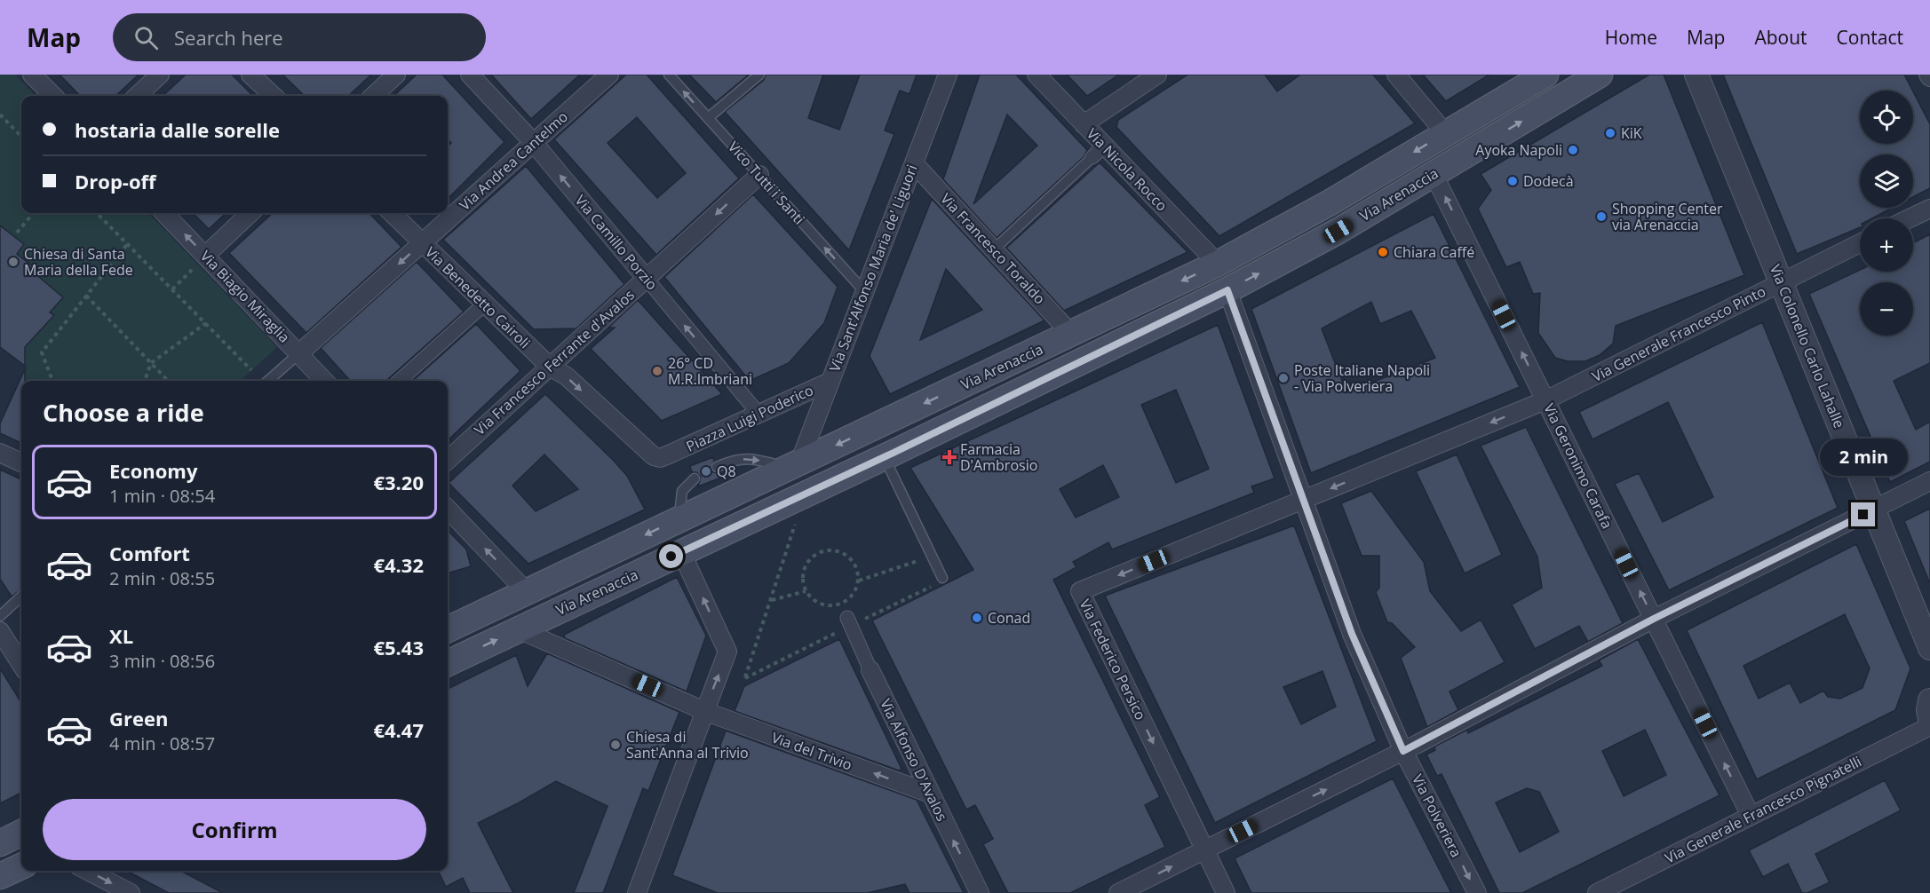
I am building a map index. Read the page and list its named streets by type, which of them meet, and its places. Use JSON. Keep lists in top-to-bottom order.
{
  "streets": {
    "main road": ["Via Arenaccia"],
    "street": [
      "Via Andrea Cantelmo",
      "Via Nicola Rocco",
      "Via Camillo Porzio",
      "Via Francesco Toraldo",
      "Via Sant'Alfonso Maria de' Liguori",
      "Via Biagio Miraglia",
      "Via Benedetto Cairoli",
      "Via Generale Francesco Pinto",
      "Via Colonello Carlo Lahalle",
      "Via Francesco Ferrante d'Avalos",
      "Piazza Luigi Poderico",
      "Via Geronimo Carafa",
      "Via Federico Persico",
      "Via del Trivio",
      "Via Alfonso D'Avalos",
      "Via Generale Francesco Pignatelli",
      "Via Polveriera"
    ],
    "lane": ["Vico Tutti i Santi"]
  },
  "crossings": [
    ["Via Andrea Cantelmo", "Via Camillo Porzio"],
    ["Via Andrea Cantelmo", "Via Biagio Miraglia"],
    ["Via Andrea Cantelmo", "Via Benedetto Cairoli"],
    ["Via Nicola Rocco", "Via Arenaccia"],
    ["Vico Tutti i Santi", "Via Sant'Alfonso Maria de' Liguori"],
    ["Vico Tutti i Santi", "Via Francesco Ferrante d'Avalos"],
    ["Via Arenaccia", "Via Francesco Toraldo"],
    ["Via Arenaccia", "Via Sant'Alfonso Maria de' Liguori"],
    ["Via Arenaccia", "Via Geronimo Carafa"],
    ["Via Arenaccia", "Via del Trivio"],
    ["Via Arenaccia", "Via Polveriera"],
    ["Via Camillo Porzio", "Via Francesco Ferrante d'Avalos"],
    ["Via Camillo Porzio", "Piazza Luigi Poderico"],
    ["Via Francesco Toraldo", "Via Sant'Alfonso Maria de' Liguori"],
    ["Via Sant'Alfonso Maria de' Liguori", "Piazza Luigi Poderico"],
    ["Via Benedetto Cairoli", "Via Francesco Ferrante d'Avalos"],
    ["Via Benedetto Cairoli", "Piazza Luigi Poderico"],
    ["Via Generale Francesco Pinto", "Via Colonello Carlo Lahalle"],
    ["Via Generale Francesco Pinto", "Via Geronimo Carafa"],
    ["Via Generale Francesco Pinto", "Via Federico Persico"],
    ["Via Geronimo Carafa", "Via Federico Persico"],
    ["Via Geronimo Carafa", "Via Generale Francesco Pignatelli"],
    ["Via Federico Persico", "Via Polveriera"],
    ["Via del Trivio", "Via Alfonso D'Avalos"]
  ],
  "one_way": [
    "Vico Tutti i Santi",
    "Via Camillo Porzio",
    "Via Benedetto Cairoli",
    "Via Francesco Ferrante d'Avalos",
    "Via Geronimo Carafa",
    "Via del Trivio",
    "Via Alfonso D'Avalos"
  ],
  "places": {
    "other": [
      "KiK",
      "Ayoka Napoli",
      "Dodecà",
      "Shopping Center via Arenaccia",
      "Chiara Caffé",
      "Chiesa di Santa Maria della Fede",
      "26° CD M.R.Imbriani",
      "Poste Italiane Napoli - Via Polveriera",
      "Q8",
      "Conad",
      "Chiesa di Sant'Anna al Trivio"
    ],
    "health": ["Farmacia D'Ambrosio"]
  },
  "page": {
    "header": "Map",
    "search": "Search here",
    "nav": [
      "Home",
      "Map",
      "About",
      "Contact"
    ],
    "map_buttons": ["+", "−"],
    "banner": ["hostaria dalle sorelle", "Drop-off"],
    "heading": "Choose a ride",
    "bubble": "2 min",
    "list": [
      {
        "name": "Economy",
        "note": "1 min · 08:54",
        "value": "€3.20"
      },
      {
        "name": "Comfort",
        "note": "2 min · 08:55",
        "value": "€4.32"
      },
      {
        "name": "XL",
        "note": "3 min · 08:56",
        "value": "€5.43"
      },
      {
        "name": "Green",
        "note": "4 min · 08:57",
        "value": "€4.47"
      }
    ],
    "buttons": "Confirm"
  }
}
